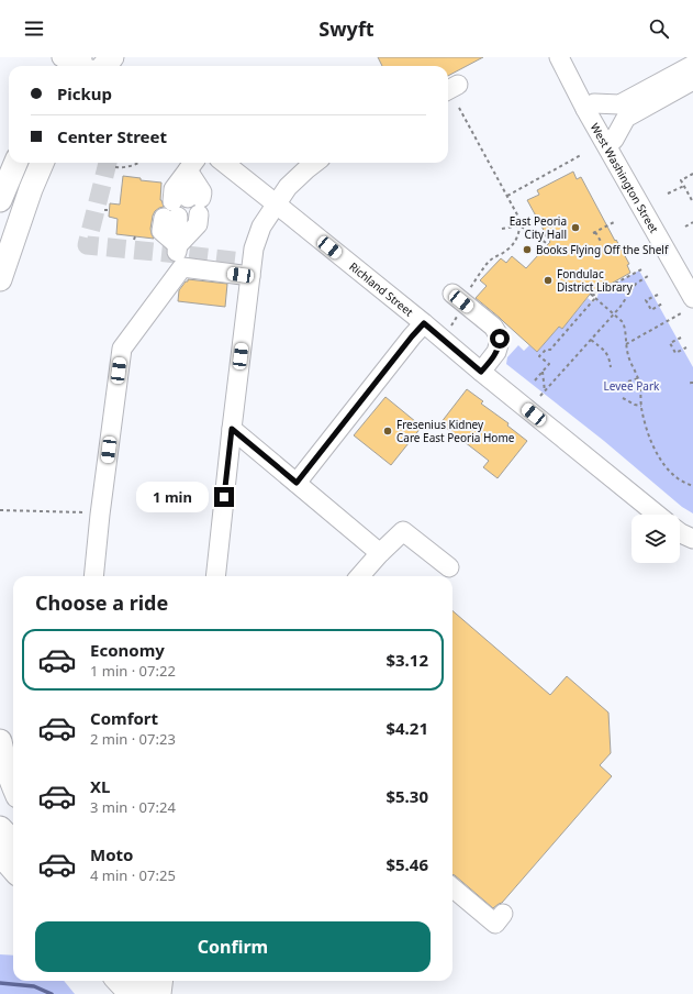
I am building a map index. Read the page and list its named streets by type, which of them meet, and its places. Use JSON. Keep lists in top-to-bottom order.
{
  "streets": {
    "street": ["West Washington Street", "Richland Street"]
  },
  "parks": ["Levee Park"],
  "places": [
    "East Peoria City Hall",
    "Books Flying Off the Shelf",
    "Fondulac District Library",
    "Fresenius Kidney Care East Peoria Home"
  ],
  "page": {
    "header": "Swyft",
    "banner": ["Pickup", "Center Street"],
    "bubble": "1 min",
    "heading": "Choose a ride",
    "list": [
      {
        "name": "Economy",
        "note": "1 min · 07:22",
        "value": "$3.12"
      },
      {
        "name": "Comfort",
        "note": "2 min · 07:23",
        "value": "$4.21"
      },
      {
        "name": "XL",
        "note": "3 min · 07:24",
        "value": "$5.30"
      },
      {
        "name": "Moto",
        "note": "4 min · 07:25",
        "value": "$5.46"
      }
    ],
    "buttons": "Confirm"
  }
}
